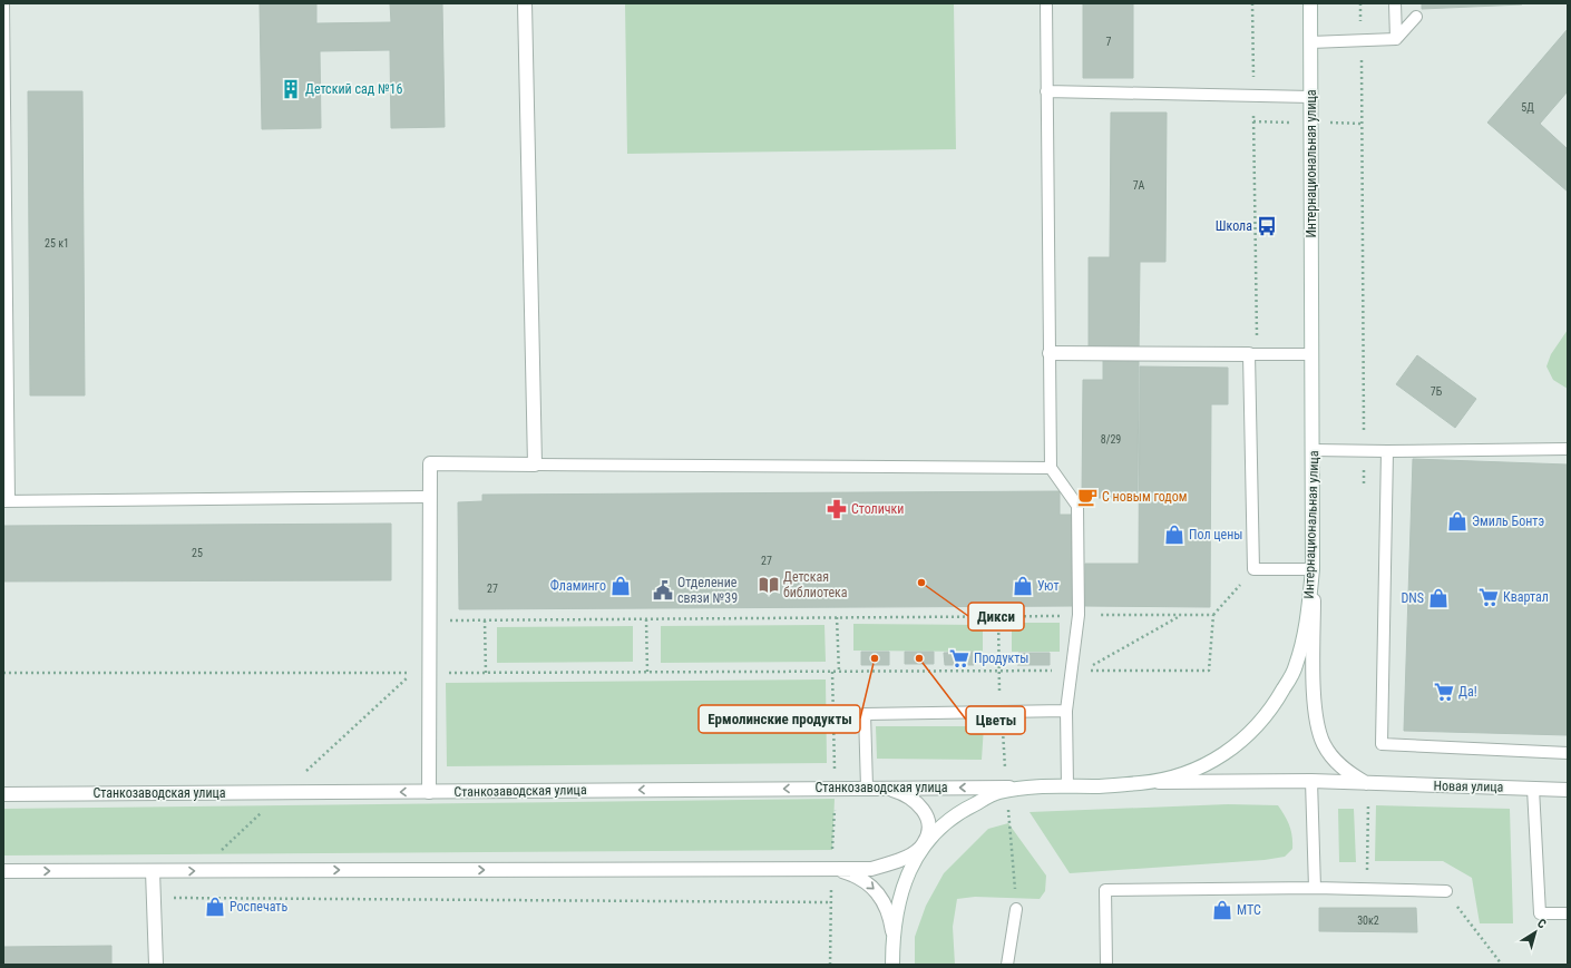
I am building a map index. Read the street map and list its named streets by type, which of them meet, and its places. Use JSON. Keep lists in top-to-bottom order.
{
  "streets": {
    "street": ["Интернациональная улица", "Новая улица", "Станкозаводская улица"]
  },
  "crossings": [
    ["Интернациональная улица", "Новая улица"],
    ["Интернациональная улица", "Станкозаводская улица"]
  ],
  "places": {
    "building": ["Детский сад №16"],
    "bus stop": ["Школа"],
    "cafe": ["С новым годом"],
    "pharmacy": ["Столички"],
    "shop": [
      "Эмиль Бонтэ",
      "Пол цены",
      "Фламинго",
      "Уют",
      "DNS",
      "Роспечать",
      "МТС"
    ],
    "other": ["Дикси", "Ермолинские продукты", "Цветы"],
    "library": ["Детская библиотека"],
    "public building": ["Отделение связи №39"],
    "supermarket": ["Квартал", "Продукты", "Да!"]
  },
  "house_numbers": [
    "7",
    "5Д",
    "7А",
    "25 к1",
    "7Б",
    "8/29",
    "25",
    "27",
    "27",
    "30к2"
  ],
  "north": "top right"
}
